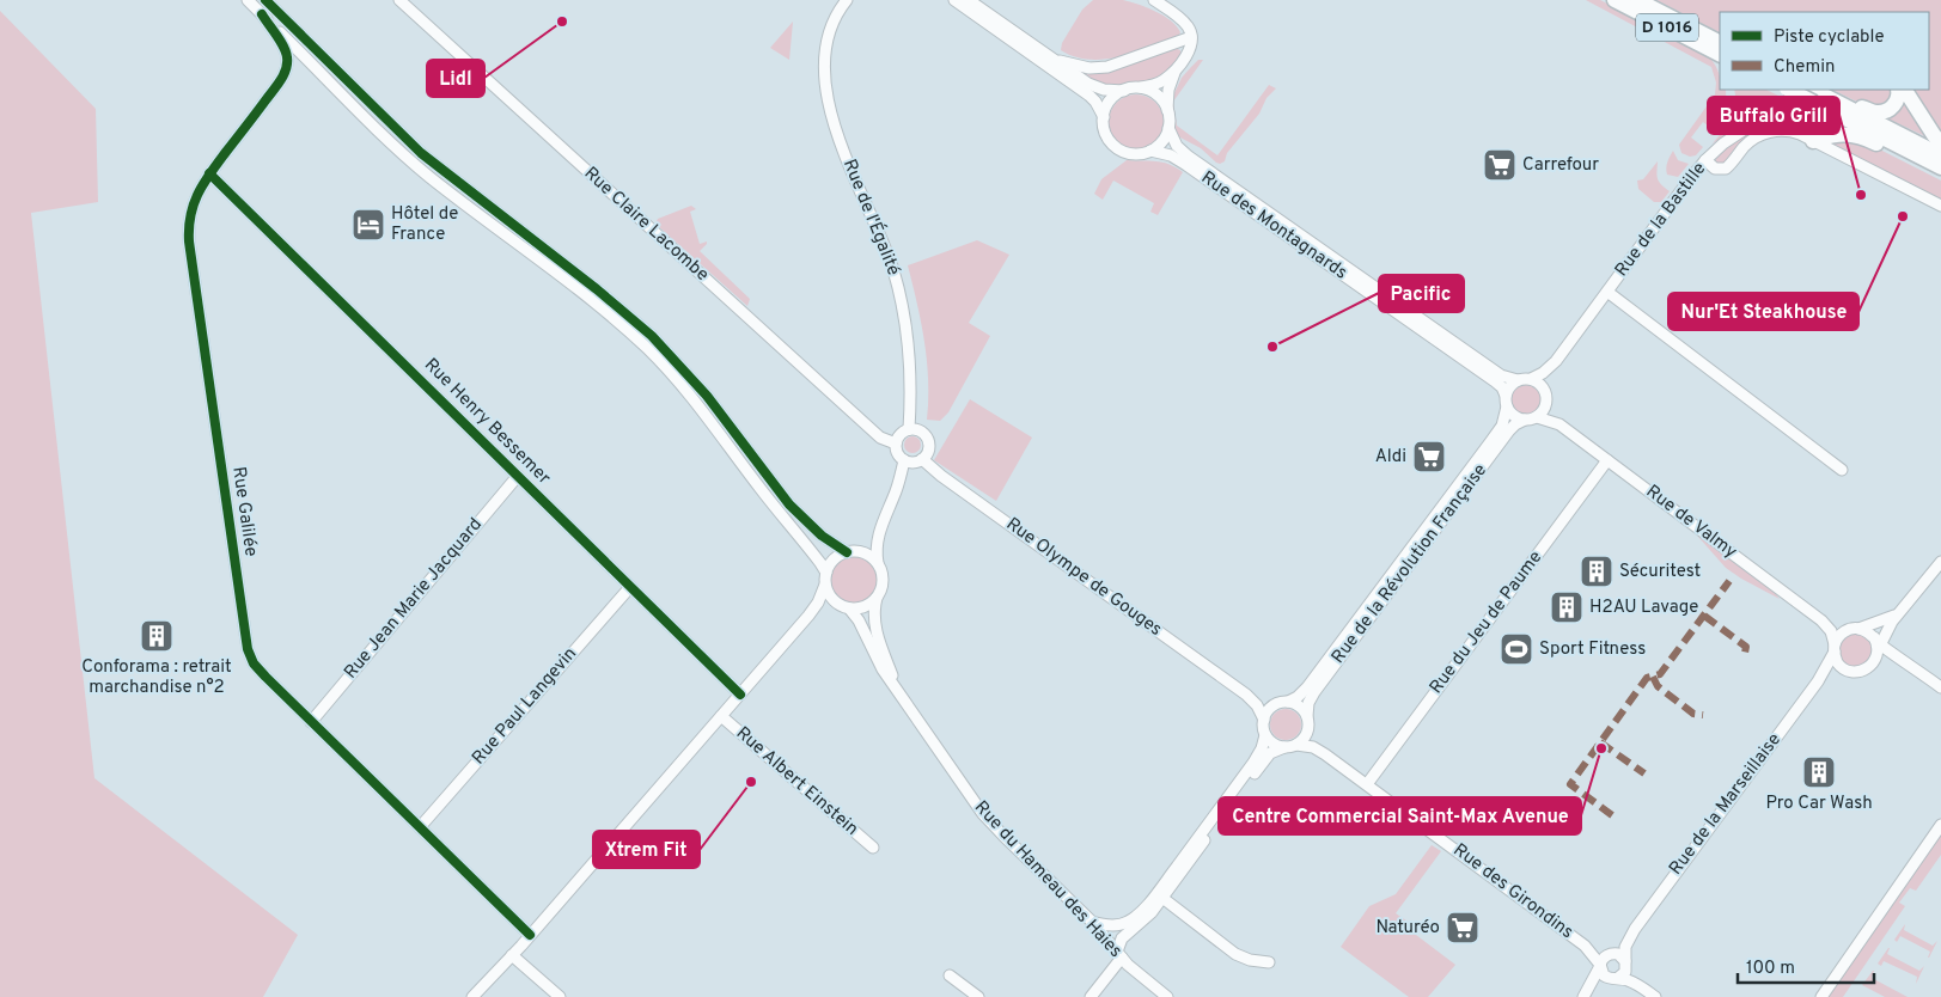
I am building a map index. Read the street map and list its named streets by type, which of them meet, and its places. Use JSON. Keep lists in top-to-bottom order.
{
  "streets": {
    "highway": ["D 1016"],
    "street": [
      "Rue de l'Égalité",
      "Rue de la Bastille",
      "Rue Claire Lacombe",
      "Rue des Montagnards",
      "Rue Henry Bessemer",
      "Rue Galilée",
      "Rue de Valmy",
      "Rue de la Révolution Française",
      "Rue Olympe de Gouges",
      "Rue Jean Marie Jacquard",
      "Rue du Jeu de Paume",
      "Rue Paul Langevin",
      "Rue Albert Einstein",
      "Rue de la Marseillaise",
      "Rue du Hameau des Haies",
      "Rue des Girondins"
    ]
  },
  "crossings": [
    ["Rue de l'Égalité", "Rue Claire Lacombe"],
    ["Rue de l'Égalité", "Rue Olympe de Gouges"],
    ["Rue de la Bastille", "Rue des Montagnards"],
    ["Rue de la Bastille", "Rue de Valmy"],
    ["Rue de la Bastille", "Rue de la Révolution Française"],
    ["Rue Claire Lacombe", "Rue Olympe de Gouges"],
    ["Rue des Montagnards", "Rue de Valmy"],
    ["Rue des Montagnards", "Rue de la Révolution Française"],
    ["Rue Henry Bessemer", "Rue Galilée"],
    ["Rue Henry Bessemer", "Rue Jean Marie Jacquard"],
    ["Rue Henry Bessemer", "Rue Paul Langevin"],
    ["Rue Galilée", "Rue Jean Marie Jacquard"],
    ["Rue Galilée", "Rue Paul Langevin"],
    ["Rue de Valmy", "Rue de la Révolution Française"],
    ["Rue de Valmy", "Rue du Jeu de Paume"],
    ["Rue de Valmy", "Rue de la Marseillaise"],
    ["Rue de la Révolution Française", "Rue Olympe de Gouges"],
    ["Rue de la Révolution Française", "Rue des Girondins"],
    ["Rue Olympe de Gouges", "Rue des Girondins"],
    ["Rue du Jeu de Paume", "Rue des Girondins"],
    ["Rue de la Marseillaise", "Rue des Girondins"]
  ],
  "places": {
    "other": [
      "Lidl",
      "Buffalo Grill",
      "Nur'Et Steakhouse",
      "Pacific",
      "Centre Commercial Saint-Max Avenue",
      "Xtrem Fit"
    ],
    "supermarket": ["Carrefour", "Aldi", "Naturéo"],
    "hotel": ["Hôtel de France"],
    "building": [
      "Sécuritest",
      "H2AU Lavage",
      "Conforama : retrait marchandise n°2",
      "Pro Car Wash"
    ],
    "sports": ["Sport Fitness"]
  },
  "legend": ["Piste cyclable", "Chemin"],
  "scale_bar": "100 m"
}
